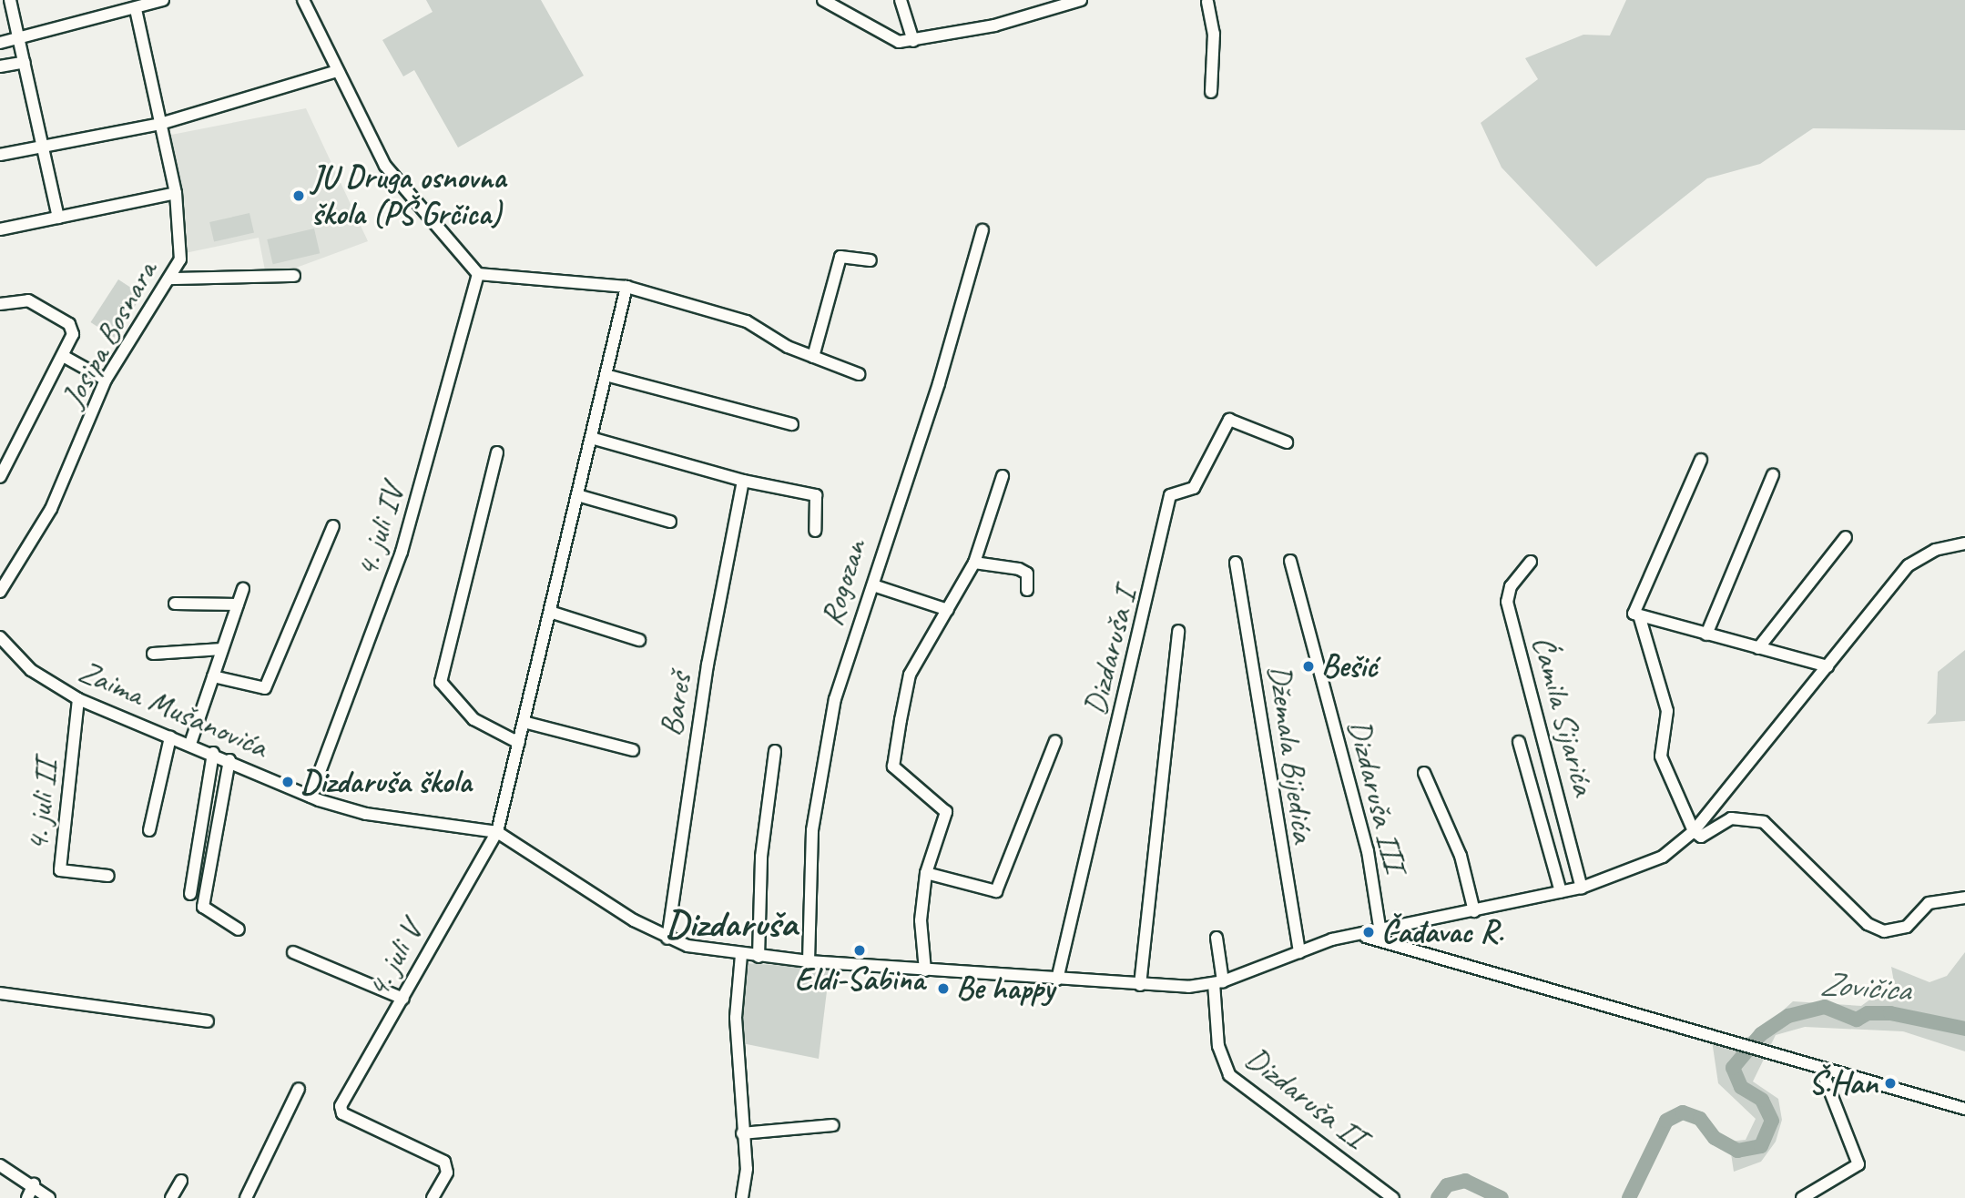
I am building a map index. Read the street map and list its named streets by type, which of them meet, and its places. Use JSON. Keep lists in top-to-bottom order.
{
  "streets": {
    "street": [
      "Josipa Bosnara",
      "4. juli IV",
      "Rogozan",
      "Dizdaruša I",
      "Bareš",
      "Zaima Mušanovića",
      "Ćamila Sijarića",
      "Džemala Bijedića",
      "Dizdaruša III",
      "4. juli II",
      "4. juli V",
      "Dizdaruša II"
    ]
  },
  "crossings": [
    ["4. juli IV", "Zaima Mušanovića"],
    ["Rogozan", "Zaima Mušanovića"],
    ["Dizdaruša I", "Zaima Mušanovića"],
    ["Bareš", "Zaima Mušanovića"],
    ["Zaima Mušanovića", "Džemala Bijedića"],
    ["Zaima Mušanovića", "4. juli II"],
    ["Zaima Mušanovića", "4. juli V"],
    ["Zaima Mušanovića", "Dizdaruša II"]
  ],
  "districts": ["Dizdaruša"],
  "water": ["Zovičica"],
  "places": [
    "JU Druga osnovna škola (PŠ Grčica)",
    "Bešić",
    "Dizdaruša škola",
    "Čađavac R.",
    "Eldi-Sabina",
    "Be happy",
    "Š.Han"
  ]
}
